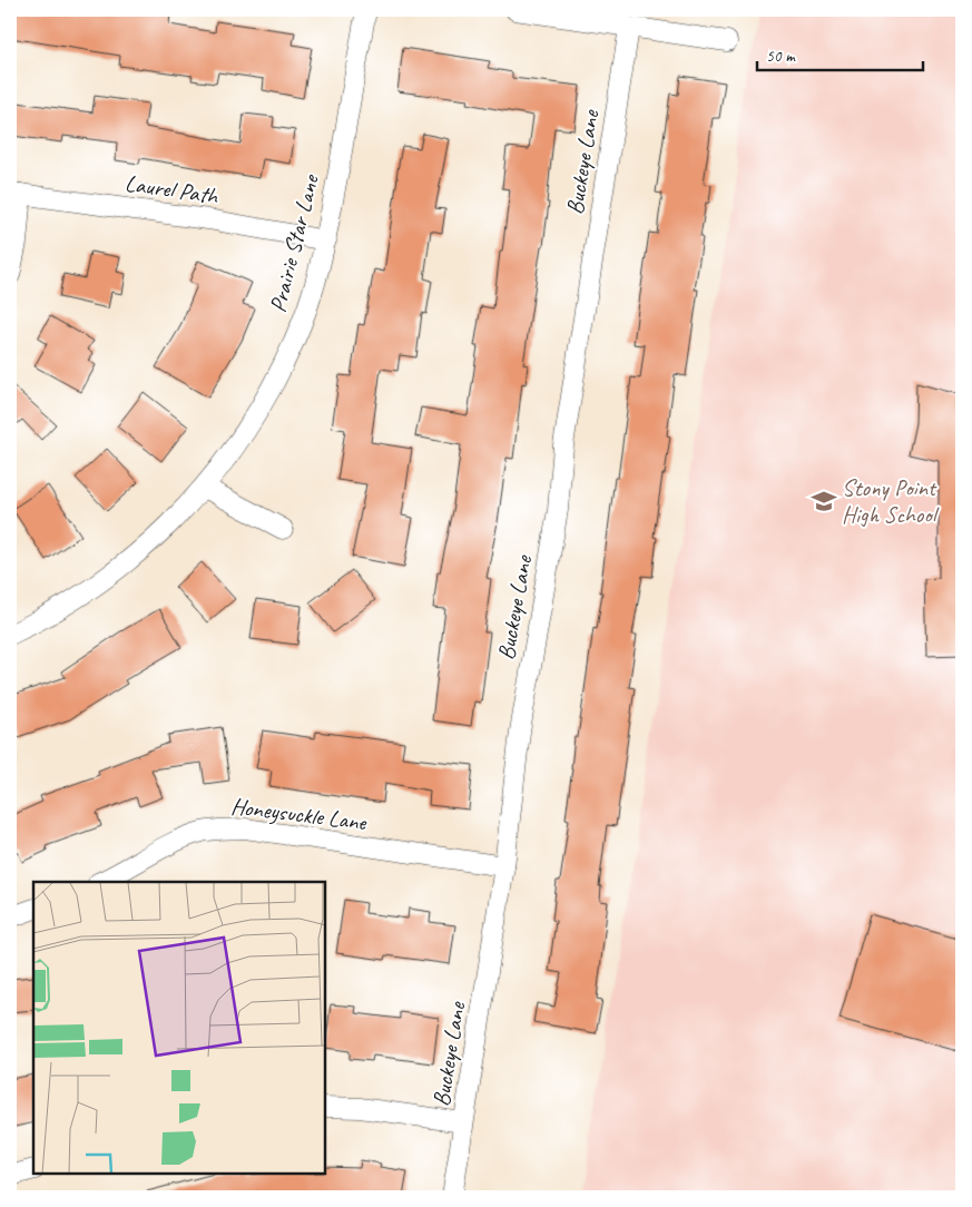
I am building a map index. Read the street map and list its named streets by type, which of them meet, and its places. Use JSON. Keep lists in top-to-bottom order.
{
  "streets": {
    "street": [
      "Buckeye Lane",
      "Laurel Path",
      "Prairie Star Lane",
      "Honeysuckle Lane"
    ]
  },
  "crossings": [
    ["Buckeye Lane", "Honeysuckle Lane"],
    ["Laurel Path", "Prairie Star Lane"]
  ],
  "places": {
    "school or university": ["Stony Point High School"]
  },
  "scale_bar": "50 m"
}
